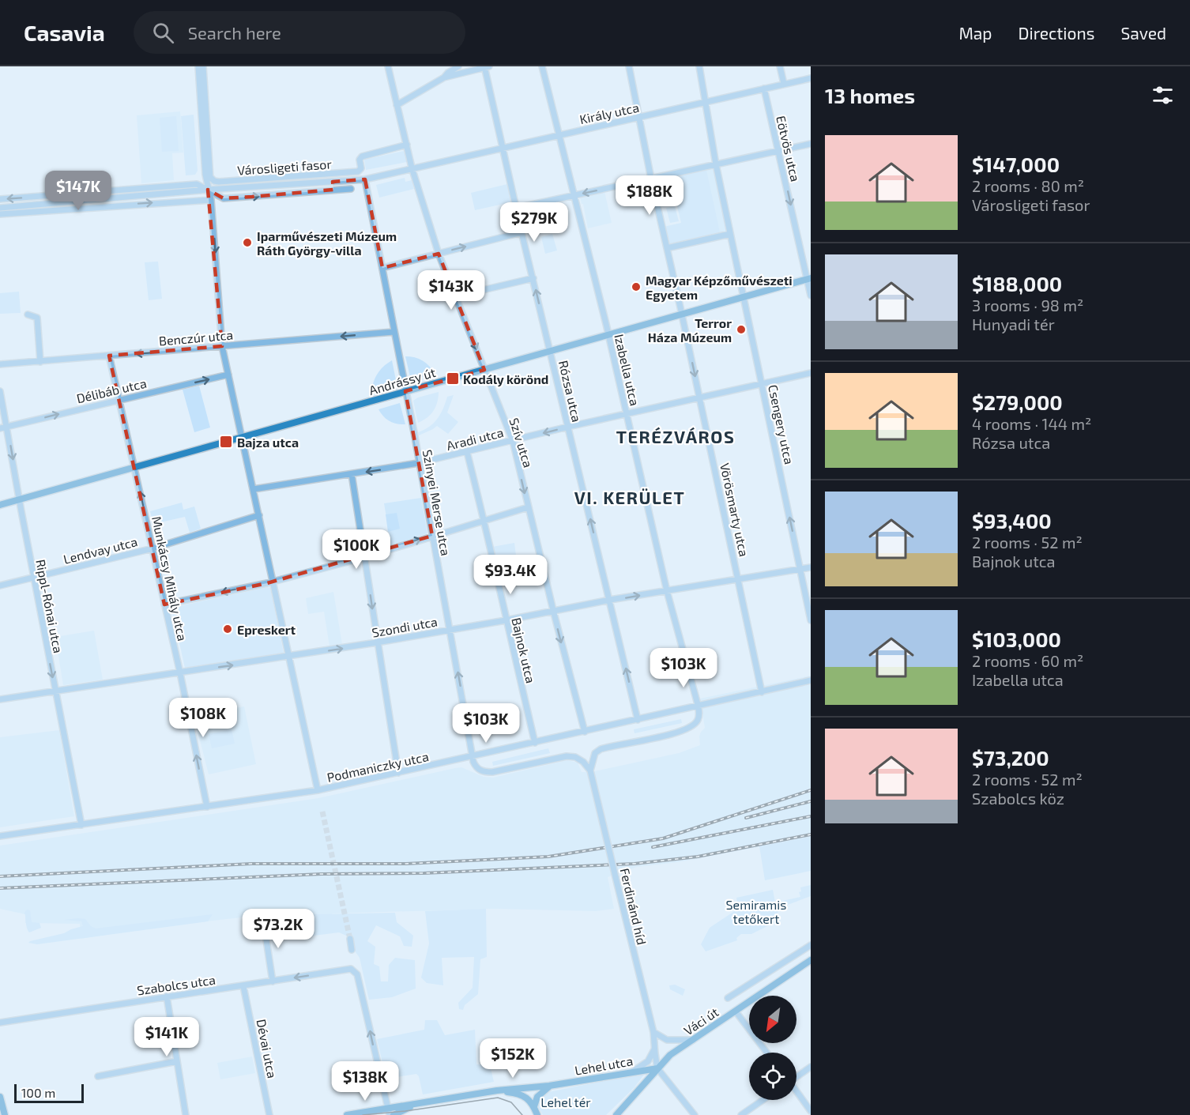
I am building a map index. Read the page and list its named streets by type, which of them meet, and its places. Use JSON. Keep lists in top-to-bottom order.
{
  "streets": {
    "main road": ["Andrássy út", "Váci út", "Lehel utca"],
    "street": [
      "Király utca",
      "Eötvös utca",
      "Városligeti fasor",
      "Benczúr utca",
      "Izabella utca",
      "Délibáb utca",
      "Rózsa utca",
      "Csengery utca",
      "Aradi utca",
      "Szív utca",
      "Szinyei Merse utca",
      "Vörösmarty utca",
      "Lendvay utca",
      "Munkácsy Mihály utca",
      "Rippl-Rónai utca",
      "Szondi utca",
      "Bajnok utca",
      "Podmaniczky utca",
      "Ferdinánd híd",
      "Szabolcs utca",
      "Dévai utca"
    ]
  },
  "crossings": [
    ["Király utca", "Eötvös utca"],
    ["Király utca", "Városligeti fasor"],
    ["Király utca", "Izabella utca"],
    ["Király utca", "Rózsa utca"],
    ["Király utca", "Szív utca"],
    ["Eötvös utca", "Andrássy út"],
    ["Városligeti fasor", "Szív utca"],
    ["Városligeti fasor", "Szinyei Merse utca"],
    ["Benczúr utca", "Szinyei Merse utca"],
    ["Benczúr utca", "Munkácsy Mihály utca"],
    ["Izabella utca", "Andrássy út"],
    ["Izabella utca", "Aradi utca"],
    ["Izabella utca", "Szondi utca"],
    ["Izabella utca", "Podmaniczky utca"],
    ["Andrássy út", "Rózsa utca"],
    ["Andrássy út", "Csengery utca"],
    ["Andrássy út", "Szív utca"],
    ["Andrássy út", "Szinyei Merse utca"],
    ["Andrássy út", "Vörösmarty utca"],
    ["Andrássy út", "Munkácsy Mihály utca"],
    ["Andrássy út", "Rippl-Rónai utca"],
    ["Délibáb utca", "Munkácsy Mihály utca"],
    ["Délibáb utca", "Rippl-Rónai utca"],
    ["Rózsa utca", "Aradi utca"],
    ["Rózsa utca", "Szondi utca"],
    ["Rózsa utca", "Podmaniczky utca"],
    ["Csengery utca", "Aradi utca"],
    ["Csengery utca", "Szondi utca"],
    ["Aradi utca", "Szív utca"],
    ["Aradi utca", "Szinyei Merse utca"],
    ["Aradi utca", "Vörösmarty utca"],
    ["Aradi utca", "Bajnok utca"],
    ["Szív utca", "Szondi utca"],
    ["Szív utca", "Podmaniczky utca"],
    ["Szinyei Merse utca", "Szondi utca"],
    ["Szinyei Merse utca", "Podmaniczky utca"],
    ["Vörösmarty utca", "Szondi utca"],
    ["Vörösmarty utca", "Podmaniczky utca"],
    ["Lendvay utca", "Munkácsy Mihály utca"],
    ["Lendvay utca", "Rippl-Rónai utca"],
    ["Munkácsy Mihály utca", "Szondi utca"],
    ["Munkácsy Mihály utca", "Podmaniczky utca"],
    ["Rippl-Rónai utca", "Szondi utca"],
    ["Rippl-Rónai utca", "Podmaniczky utca"],
    ["Szondi utca", "Bajnok utca"],
    ["Bajnok utca", "Podmaniczky utca"],
    ["Ferdinánd híd", "Váci út"],
    ["Ferdinánd híd", "Lehel utca"],
    ["Szabolcs utca", "Dévai utca"],
    ["Szabolcs utca", "Lehel utca"],
    ["Váci út", "Lehel utca"]
  ],
  "one_way": [
    "Eötvös utca",
    "Benczúr utca",
    "Délibáb utca",
    "Rózsa utca",
    "Csengery utca",
    "Szív utca",
    "Munkácsy Mihály utca",
    "Rippl-Rónai utca"
  ],
  "districts": ["TERÉZVÁROS", "VI. KERÜLET"],
  "parks": ["Semiramis tetőkert", "Lehel tér"],
  "places": {
    "other": [
      "Iparművészeti Múzeum Ráth György-villa",
      "Magyar Képzőművészeti Egyetem",
      "Terror Háza Múzeum",
      "Epreskert"
    ],
    "transit": ["Kodály körönd", "Bajza utca"]
  },
  "scale_bar": "100 m",
  "north": "bottom left",
  "page": {
    "header": "Casavia",
    "search": "Search here",
    "nav": ["Map", "Directions", "Saved"],
    "heading": "13 homes",
    "list": [
      {
        "name": "$147,000",
        "note": "2 rooms · 80 m² · Városligeti fasor"
      },
      {
        "name": "$188,000",
        "note": "3 rooms · 98 m² · Hunyadi tér"
      },
      {
        "name": "$279,000",
        "note": "4 rooms · 144 m² · Rózsa utca"
      },
      {
        "name": "$93,400",
        "note": "2 rooms · 52 m² · Bajnok utca"
      },
      {
        "name": "$103,000",
        "note": "2 rooms · 60 m² · Izabella utca"
      },
      {
        "name": "$73,200",
        "note": "2 rooms · 52 m² · Szabolcs köz"
      }
    ],
    "price": [
      "$147K",
      "$188K",
      "$279K",
      "$143K",
      "$100K",
      "$93.4K",
      "$103K",
      "$108K",
      "$103K",
      "$73.2K",
      "$141K",
      "$152K",
      "$138K"
    ],
    "scale": "100 m"
  }
}
